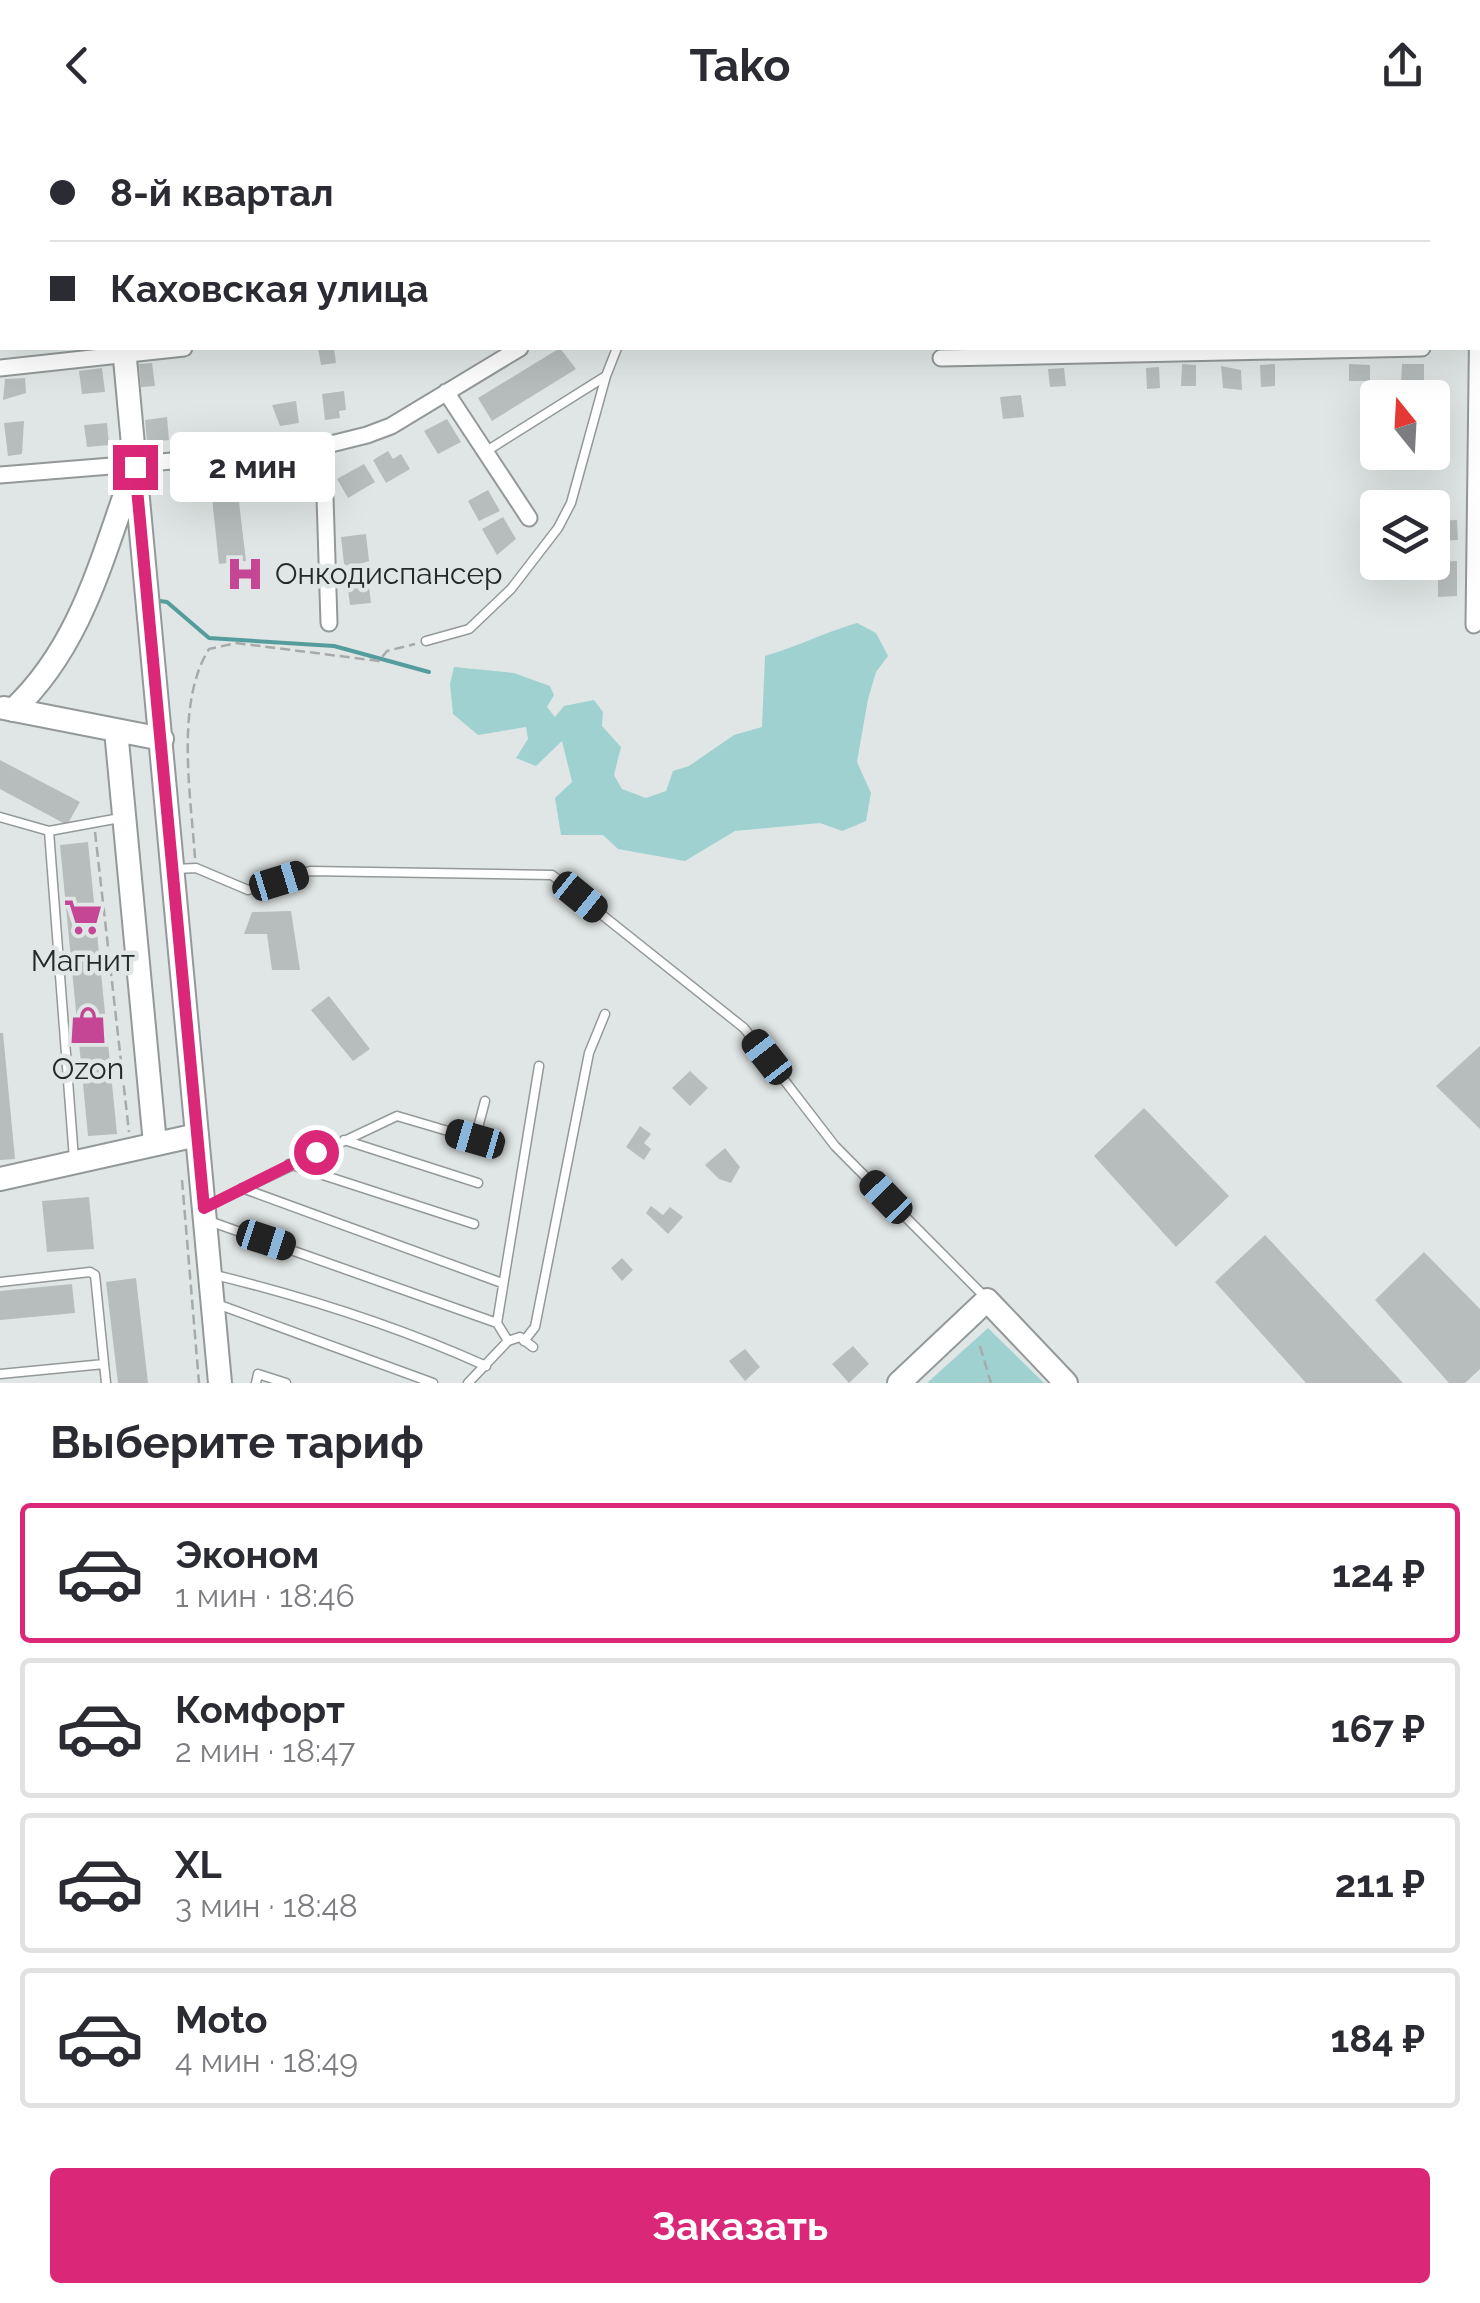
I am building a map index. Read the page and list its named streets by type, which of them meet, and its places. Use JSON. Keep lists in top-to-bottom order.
{
  "places": {
    "hospital": ["Онкодиспансер"],
    "supermarket": ["Магнит"],
    "shop": ["Ozon"]
  },
  "north": "top",
  "page": {
    "header": "Tako",
    "banner": ["8-й квартал", "Каховская улица"],
    "bubble": "2 мин",
    "heading": "Выберите тариф",
    "list": [
      {
        "name": "Эконом",
        "note": "1 мин · 18:46",
        "value": "124 ₽"
      },
      {
        "name": "Комфорт",
        "note": "2 мин · 18:47",
        "value": "167 ₽"
      },
      {
        "name": "XL",
        "note": "3 мин · 18:48",
        "value": "211 ₽"
      },
      {
        "name": "Moto",
        "note": "4 мин · 18:49",
        "value": "184 ₽"
      }
    ],
    "buttons": "Заказать"
  }
}
